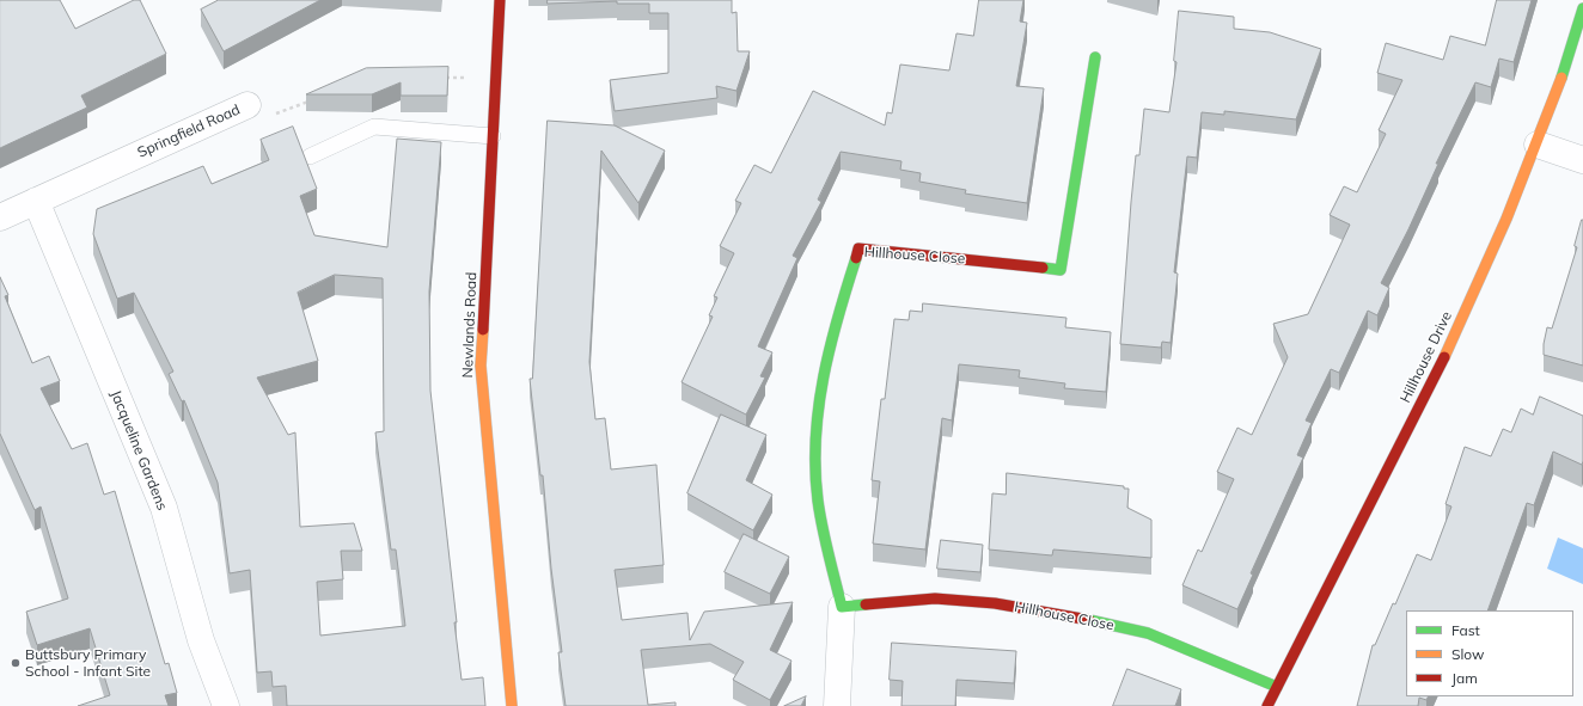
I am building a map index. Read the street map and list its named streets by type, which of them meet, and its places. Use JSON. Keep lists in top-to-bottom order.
{
  "streets": {
    "street": [
      "Springfield Road",
      "Hillhouse Close",
      "Newlands Road",
      "Hillhouse Drive",
      "Jacqueline Gardens"
    ]
  },
  "crossings": [
    ["Springfield Road", "Jacqueline Gardens"],
    ["Hillhouse Close", "Hillhouse Drive"]
  ],
  "places": ["Buttsbury Primary School - Infant Site"],
  "legend": ["Fast", "Slow", "Jam"]
}
